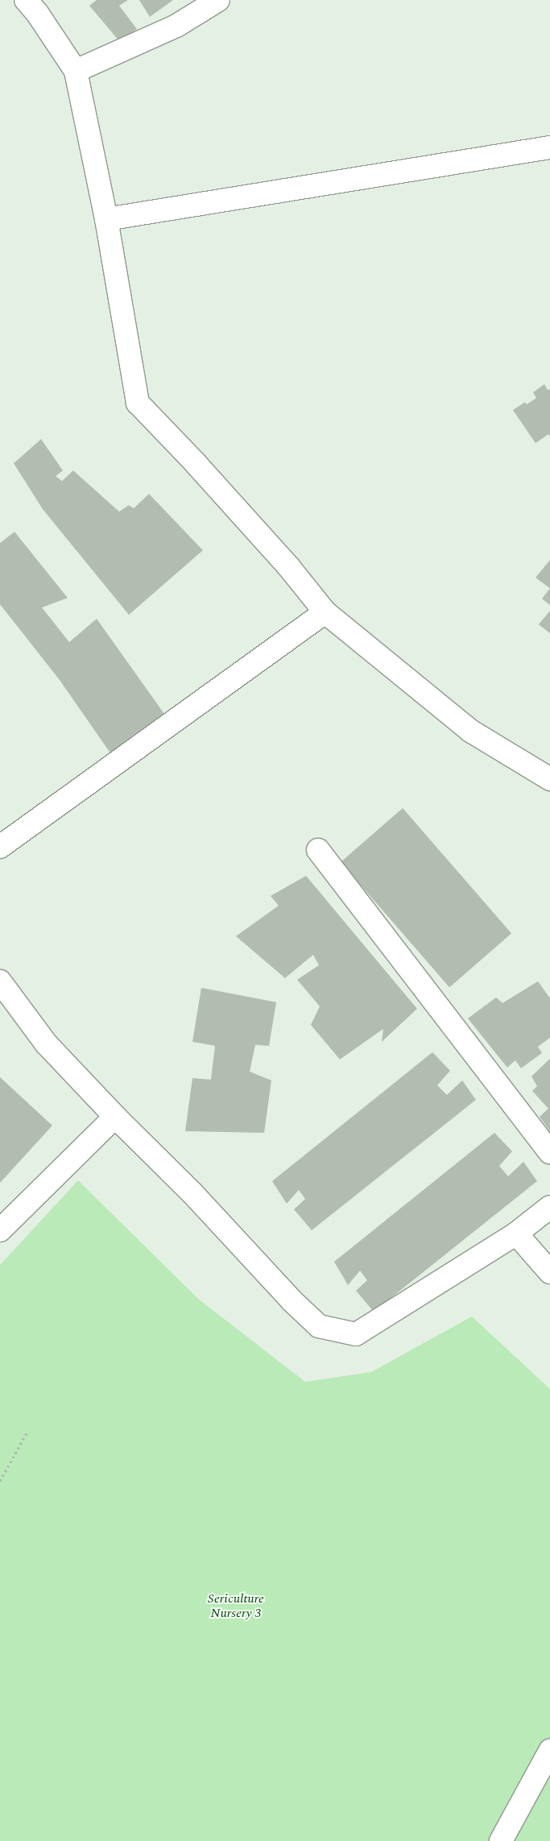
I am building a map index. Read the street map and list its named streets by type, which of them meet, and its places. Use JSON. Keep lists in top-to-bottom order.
{
  "parks": ["Sericulture Nursery 3"]
}
